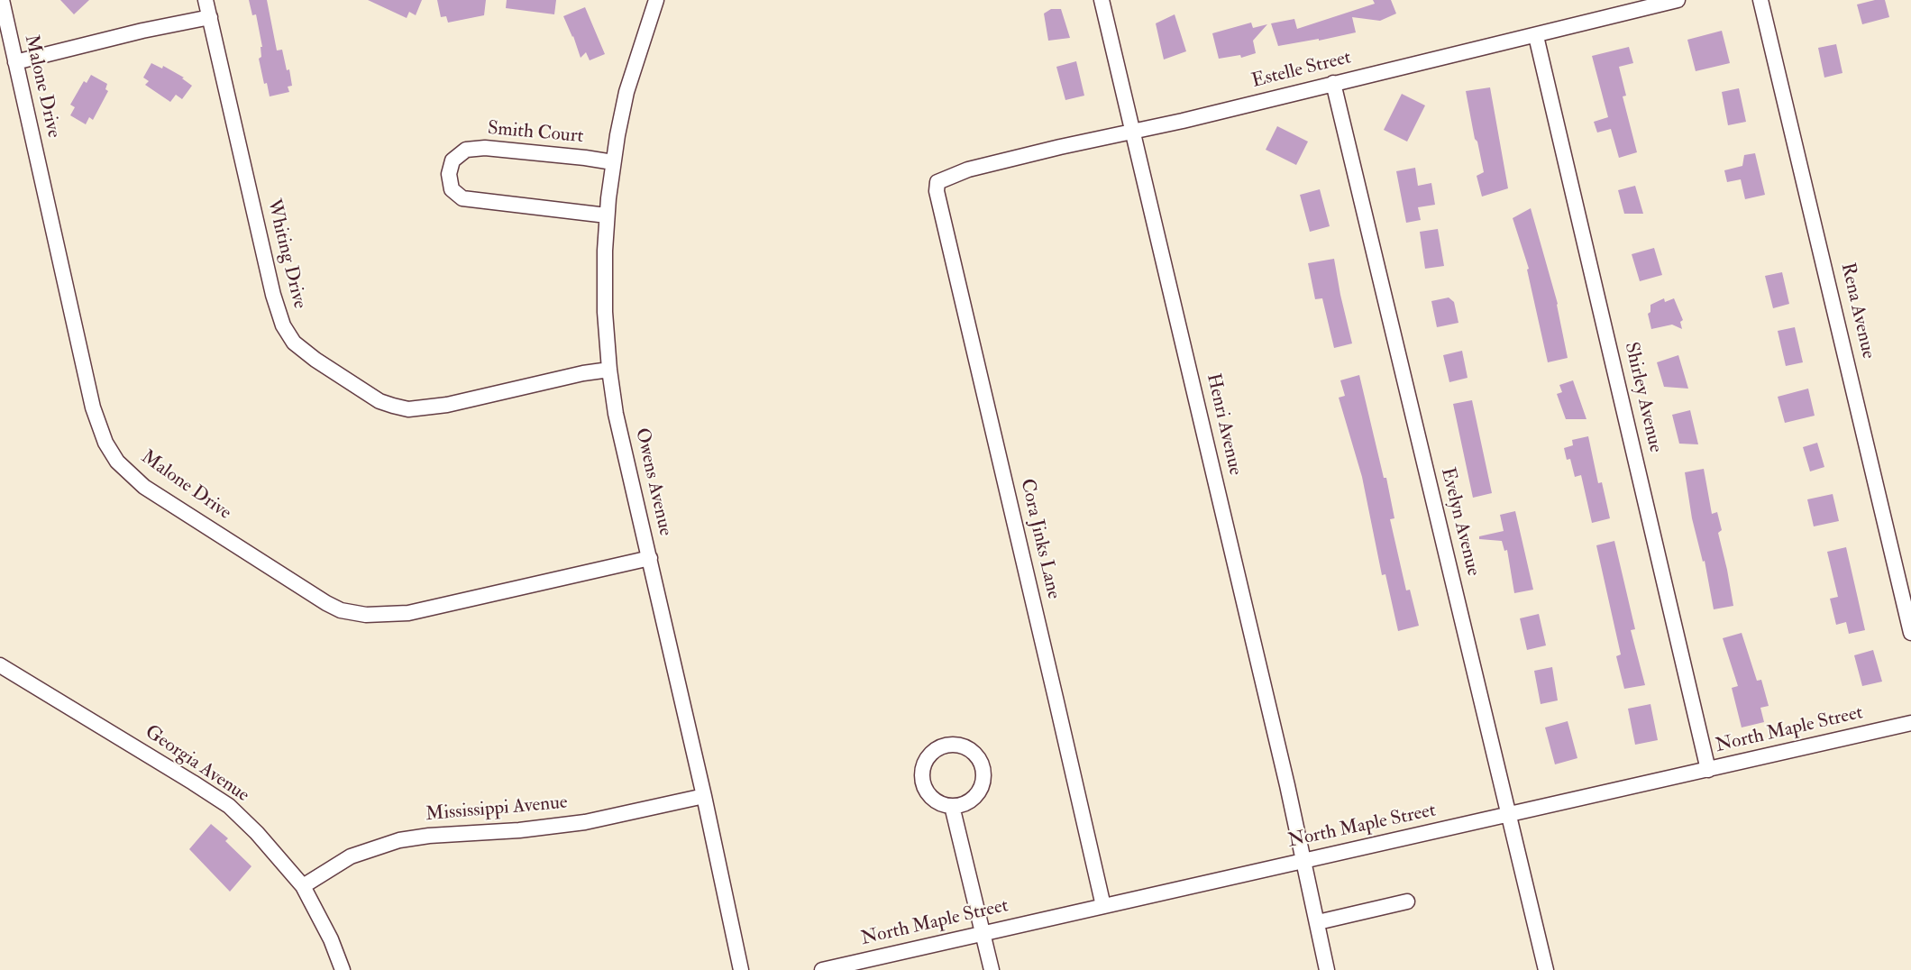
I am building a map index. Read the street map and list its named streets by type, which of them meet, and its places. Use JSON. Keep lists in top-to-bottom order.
{
  "streets": {
    "street": [
      "Estelle Street",
      "Malone Drive",
      "Smith Court",
      "Whiting Drive",
      "Rena Avenue",
      "Shirley Avenue",
      "Henri Avenue",
      "Owens Avenue",
      "Evelyn Avenue",
      "Cora Jinks Lane",
      "North Maple Street",
      "Georgia Avenue",
      "Mississippi Avenue"
    ]
  },
  "crossings": [
    ["Estelle Street", "Shirley Avenue"],
    ["Estelle Street", "Henri Avenue"],
    ["Estelle Street", "Evelyn Avenue"],
    ["Estelle Street", "Cora Jinks Lane"],
    ["Malone Drive", "Owens Avenue"],
    ["Smith Court", "Owens Avenue"],
    ["Whiting Drive", "Owens Avenue"],
    ["Shirley Avenue", "North Maple Street"],
    ["Henri Avenue", "North Maple Street"],
    ["Owens Avenue", "Mississippi Avenue"],
    ["Evelyn Avenue", "North Maple Street"],
    ["Cora Jinks Lane", "North Maple Street"],
    ["Georgia Avenue", "Mississippi Avenue"]
  ]
}
